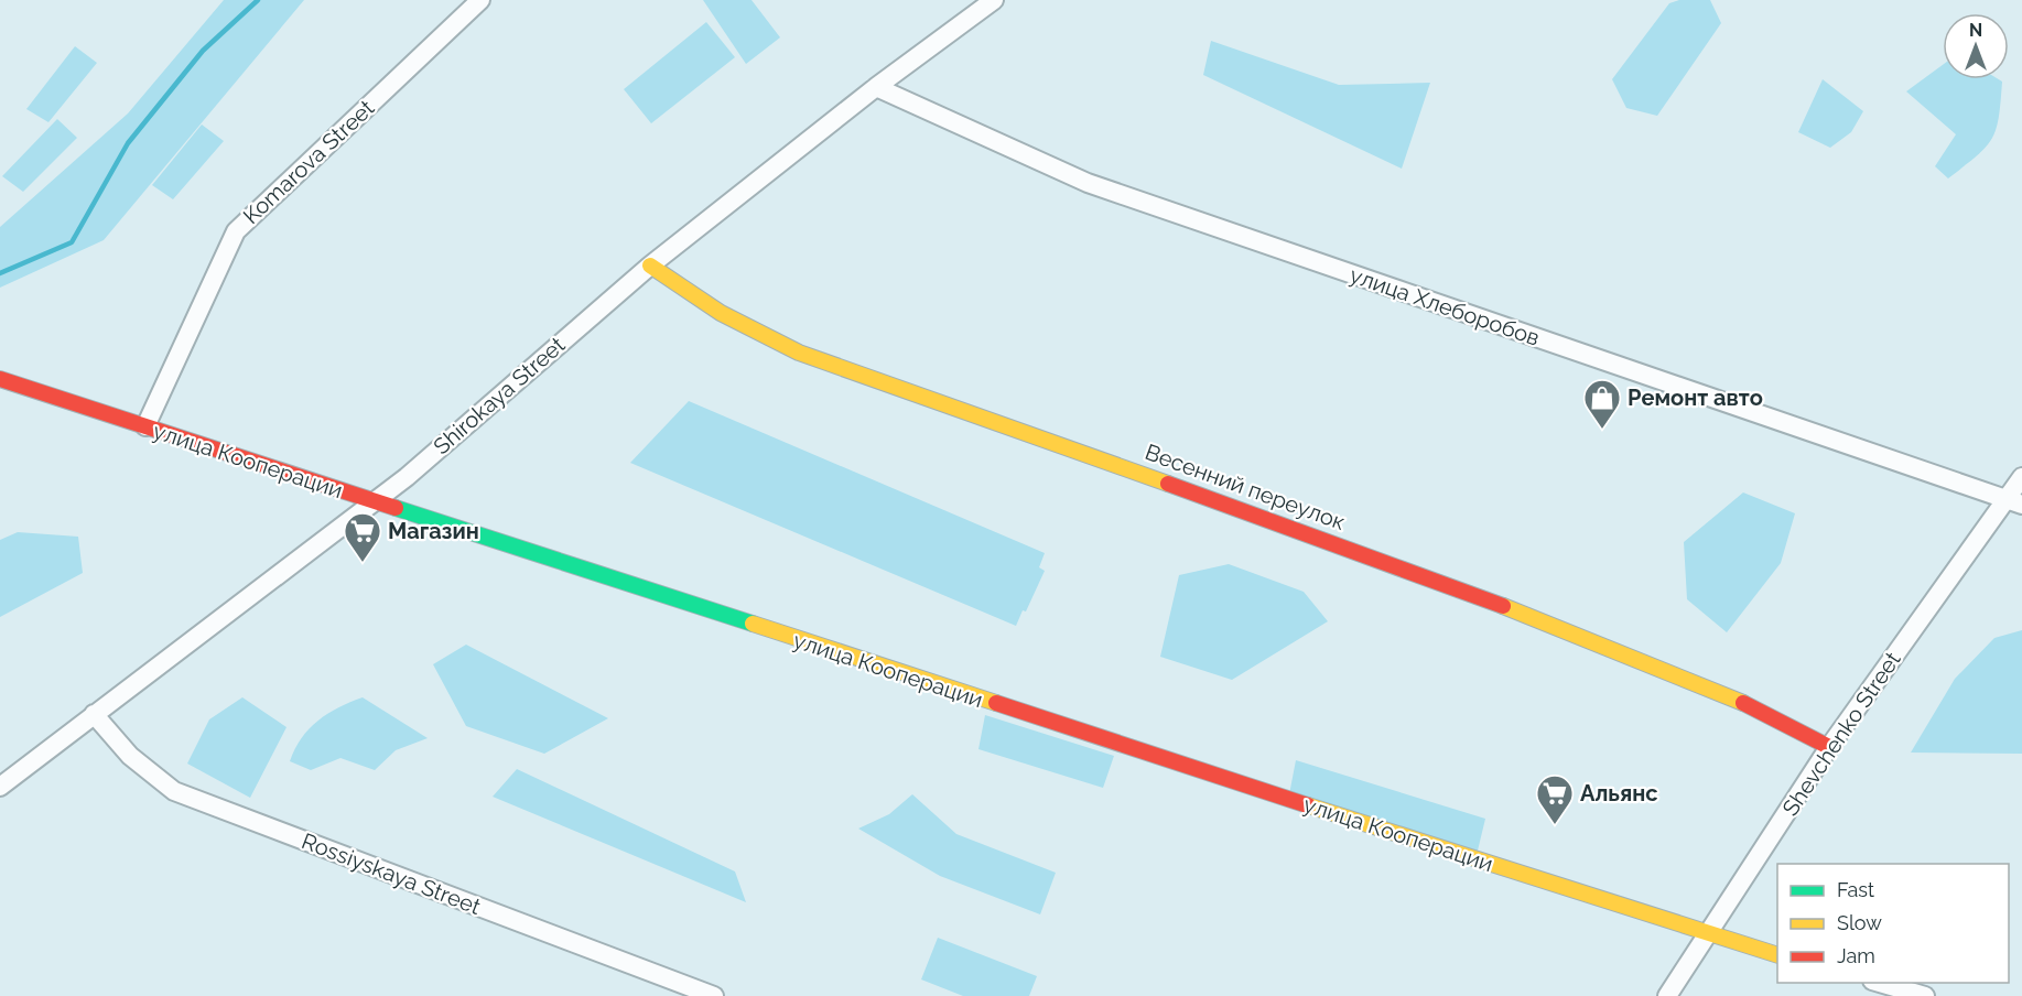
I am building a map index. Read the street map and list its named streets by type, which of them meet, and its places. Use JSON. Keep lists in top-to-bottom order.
{
  "streets": {
    "street": [
      "Komarova Street",
      "улица Хлеборобов",
      "Shirokaya Street",
      "улица Кооперации",
      "Весенний переулок",
      "Shevchenko Street",
      "Rossiyskaya Street"
    ]
  },
  "crossings": [
    ["Komarova Street", "улица Кооперации"],
    ["улица Хлеборобов", "Shirokaya Street"],
    ["улица Хлеборобов", "Shevchenko Street"],
    ["Shirokaya Street", "улица Кооперации"],
    ["Shirokaya Street", "Весенний переулок"],
    ["Shirokaya Street", "Rossiyskaya Street"],
    ["улица Кооперации", "Shevchenko Street"],
    ["Весенний переулок", "Shevchenko Street"]
  ],
  "places": {
    "shop": ["Ремонт авто"],
    "supermarket": ["Магазин", "Альянс"]
  },
  "legend": ["Fast", "Slow", "Jam"],
  "north": "top"
}
